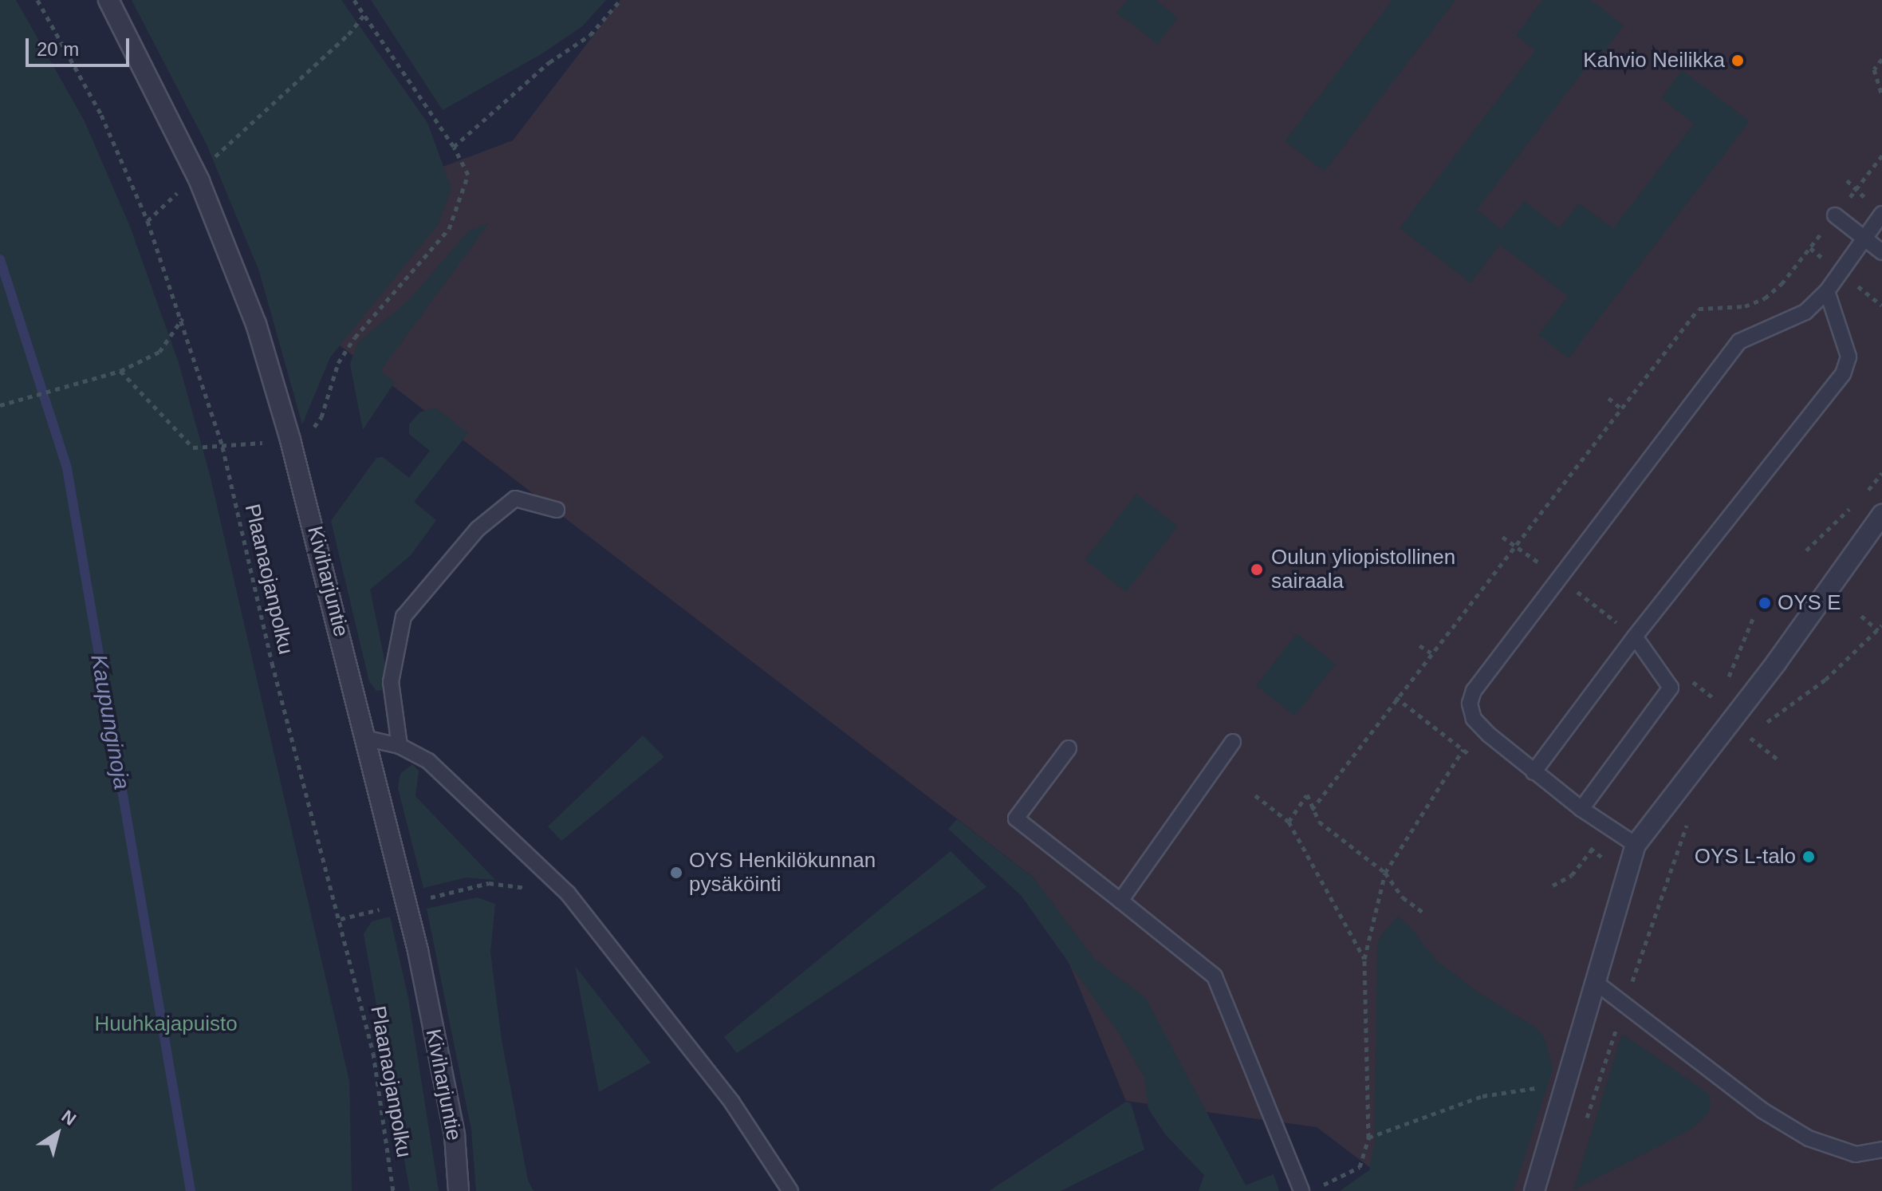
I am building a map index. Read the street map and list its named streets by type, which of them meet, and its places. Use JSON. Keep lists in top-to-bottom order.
{
  "streets": {
    "street": ["Kiviharjuntie"],
    "path": ["Plaanaojanpolku"]
  },
  "water": ["Kaupunginoja"],
  "parks": ["Huuhkajapuisto"],
  "places": [
    "Kahvio Neilikka",
    "Oulun yliopistollinen sairaala",
    "OYS E",
    "OYS L-talo",
    "OYS Henkilökunnan pysäköinti"
  ],
  "scale_bar": "20 m",
  "north": "top right"
}
